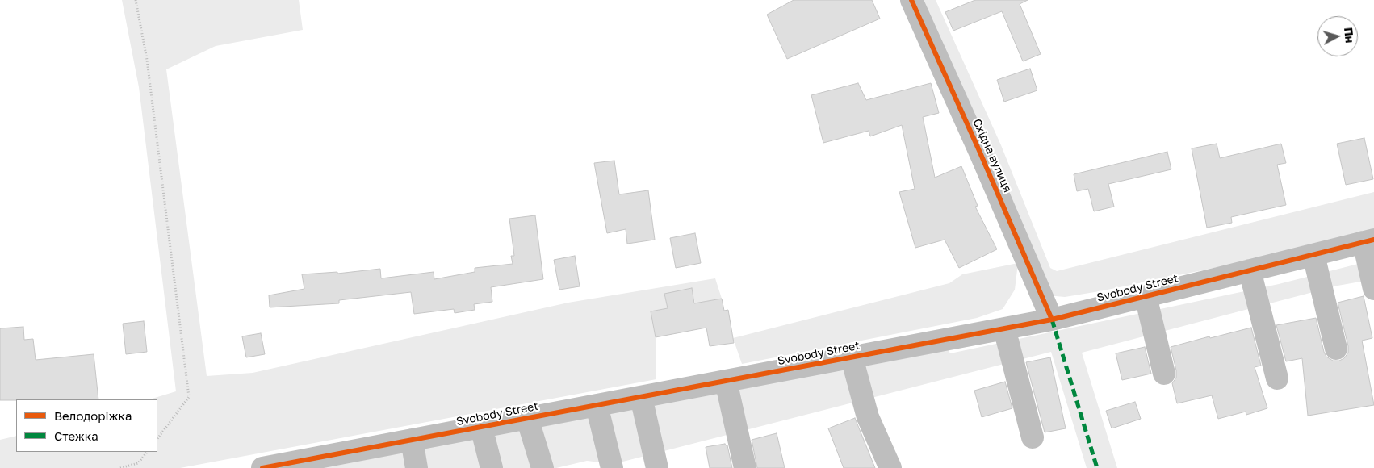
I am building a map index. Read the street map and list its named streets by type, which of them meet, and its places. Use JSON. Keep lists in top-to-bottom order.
{
  "streets": {
    "street": ["Східна вулиця", "Svobody Street"]
  },
  "crossings": [
    ["Східна вулиця", "Svobody Street"]
  ],
  "legend": ["Велодоріжка", "Стежка"],
  "north": "right"
}
